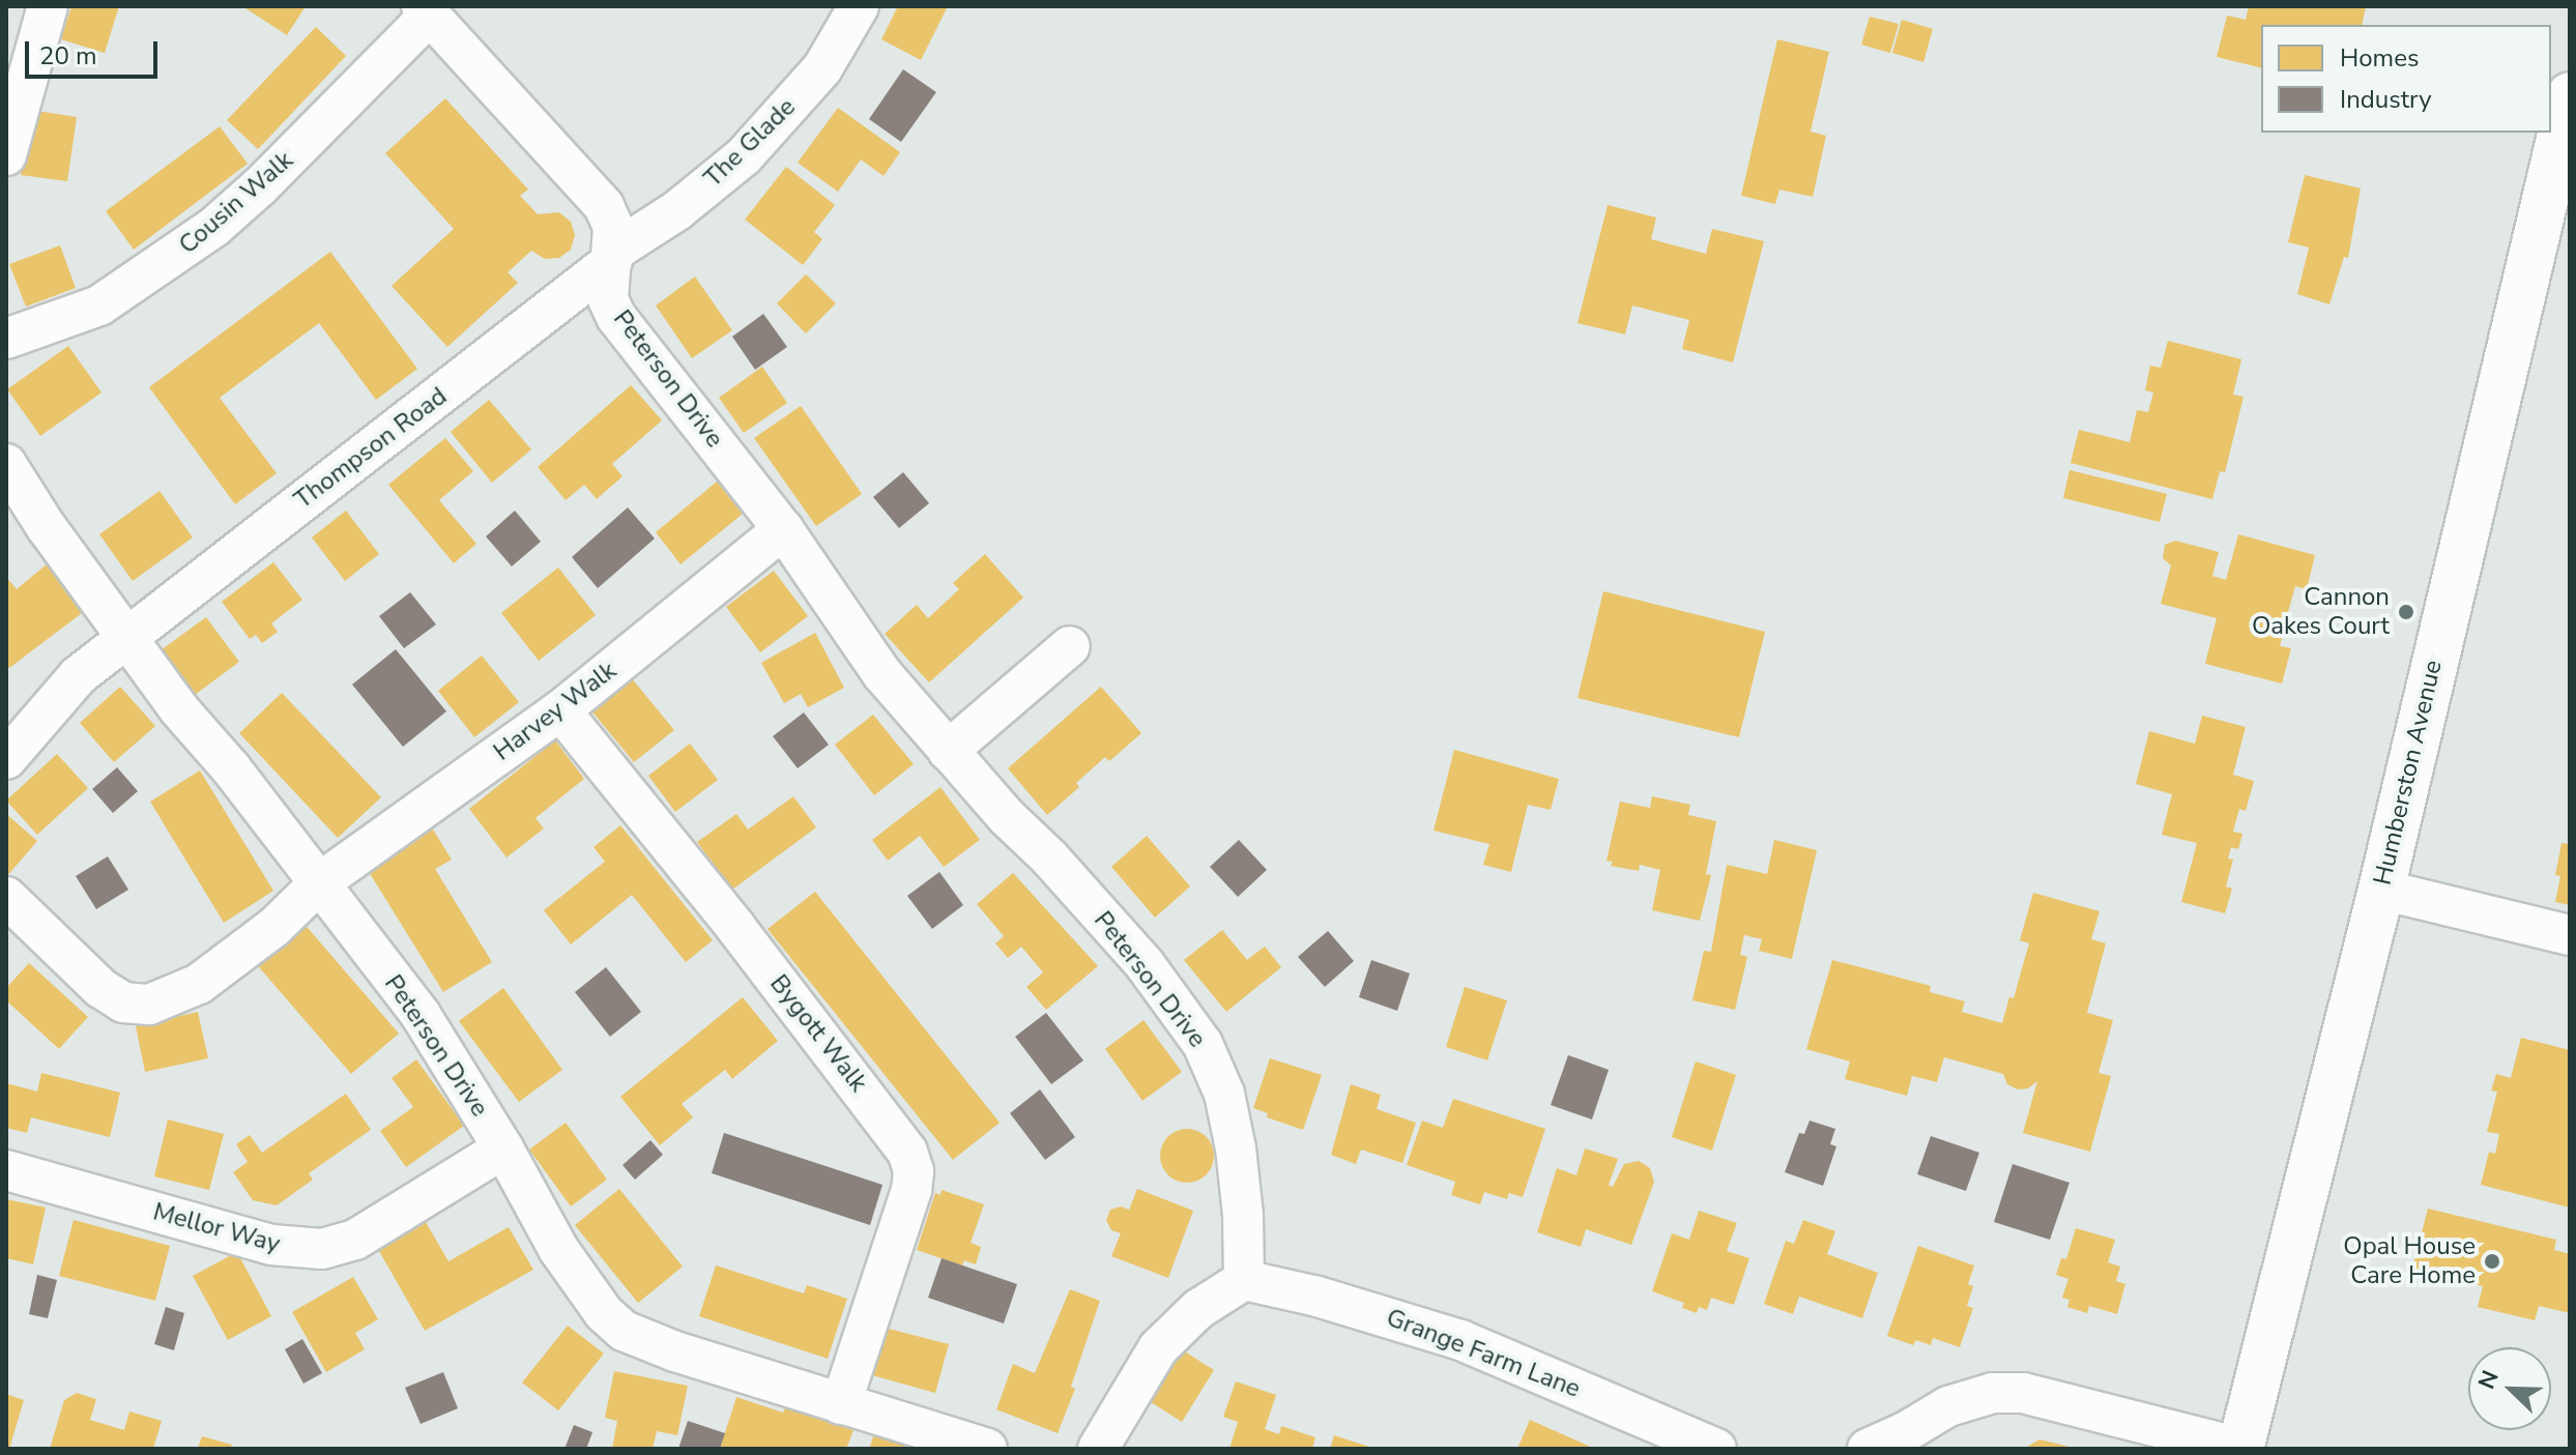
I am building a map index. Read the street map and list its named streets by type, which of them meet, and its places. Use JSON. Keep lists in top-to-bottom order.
{
  "streets": {
    "main road": ["Humberston Avenue"],
    "street": [
      "The Glade",
      "Cousin Walk",
      "Peterson Drive",
      "Thompson Road",
      "Harvey Walk",
      "Bygott Walk",
      "Mellor Way",
      "Grange Farm Lane"
    ]
  },
  "crossings": [
    ["The Glade", "Peterson Drive"],
    ["The Glade", "Thompson Road"],
    ["Cousin Walk", "Peterson Drive"],
    ["Peterson Drive", "Thompson Road"],
    ["Peterson Drive", "Harvey Walk"],
    ["Peterson Drive", "Bygott Walk"],
    ["Peterson Drive", "Mellor Way"],
    ["Peterson Drive", "Grange Farm Lane"],
    ["Harvey Walk", "Bygott Walk"]
  ],
  "places": ["Cannon Oakes Court", "Opal House Care Home"],
  "legend": ["Homes", "Industry"],
  "scale_bar": "20 m",
  "north": "top left"
}
